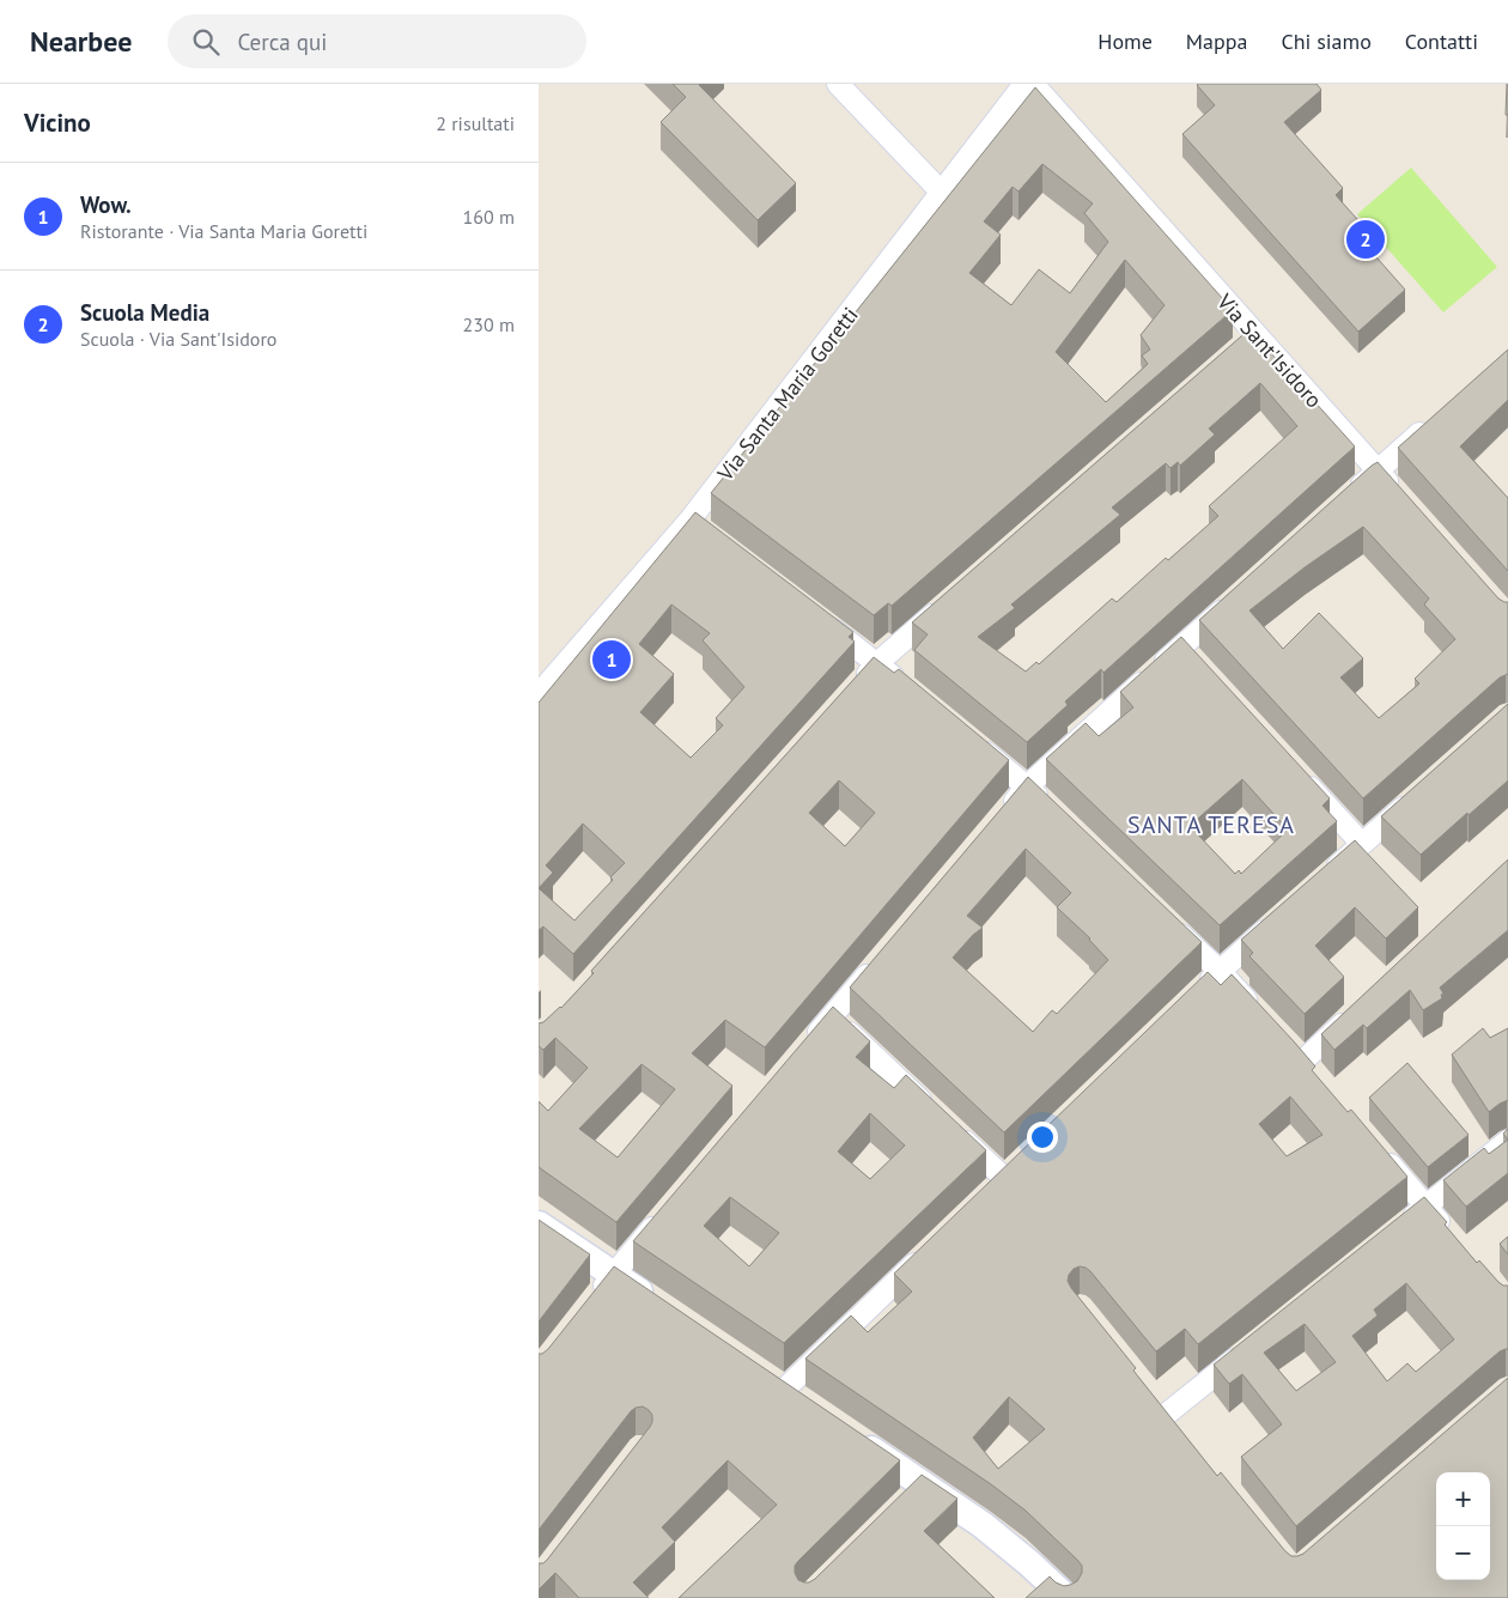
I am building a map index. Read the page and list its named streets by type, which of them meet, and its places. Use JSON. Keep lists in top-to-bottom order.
{
  "streets": {
    "street": ["Via Sant'Isidoro", "Via Santa Maria Goretti"]
  },
  "districts": ["SANTA TERESA"],
  "page": {
    "header": "Nearbee",
    "search": "Cerca qui",
    "nav": [
      "Home",
      "Mappa",
      "Chi siamo",
      "Contatti"
    ],
    "heading": ["Vicino", "2 risultati"],
    "list": [
      {
        "mark": "1",
        "name": "Wow.",
        "note": "Ristorante · Via Santa Maria Goretti",
        "value": "160 m"
      },
      {
        "mark": "2",
        "name": "Scuola Media",
        "note": "Scuola · Via Sant'Isidoro",
        "value": "230 m"
      }
    ],
    "pins": ["2", "1"],
    "map_buttons": ["+", "−"]
  }
}
